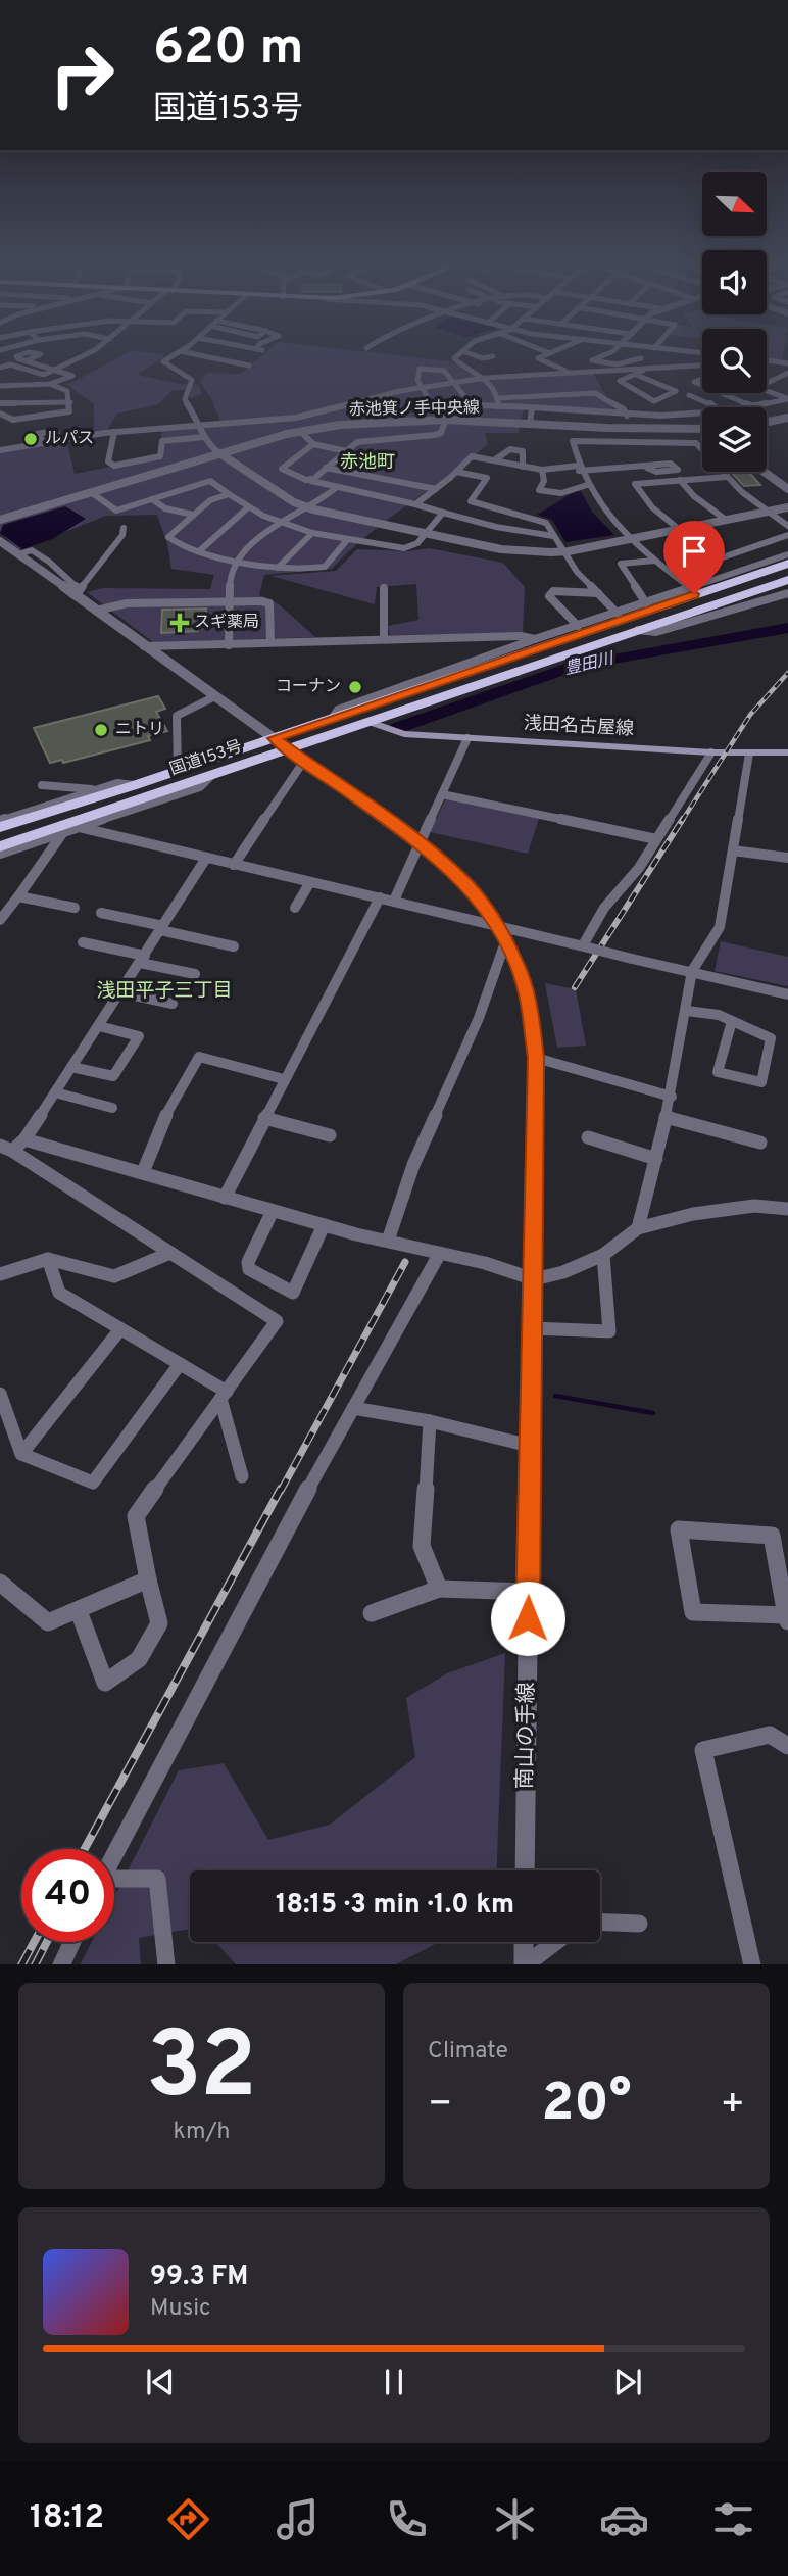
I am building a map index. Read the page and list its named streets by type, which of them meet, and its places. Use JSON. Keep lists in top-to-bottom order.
{
  "streets": {
    "highway": ["国道153号"],
    "main road": ["浅田名古屋線"],
    "street": ["赤池箕ノ手中央線", "南山の手線"]
  },
  "crossings": [
    ["浅田名古屋線", "国道153号"],
    ["国道153号", "南山の手線"]
  ],
  "districts": ["赤池町", "浅田平子三丁目"],
  "water": ["豊田川"],
  "places": {
    "other": ["ルパス", "コーナン", "ニトリ"],
    "health": ["スギ薬局"]
  },
  "north": "bottom right",
  "page": {
    "turn": ["620 m", "国道153号"],
    "limit": "40",
    "trip": "18:15 · 3 min · 1.0 km",
    "tile": [
      ["32", "km/h"],
      "Climate"
    ],
    "heat": ["−", "20°", "+"],
    "song": ["99.3 FM", "Music"],
    "tabs": "18:12"
  }
}
